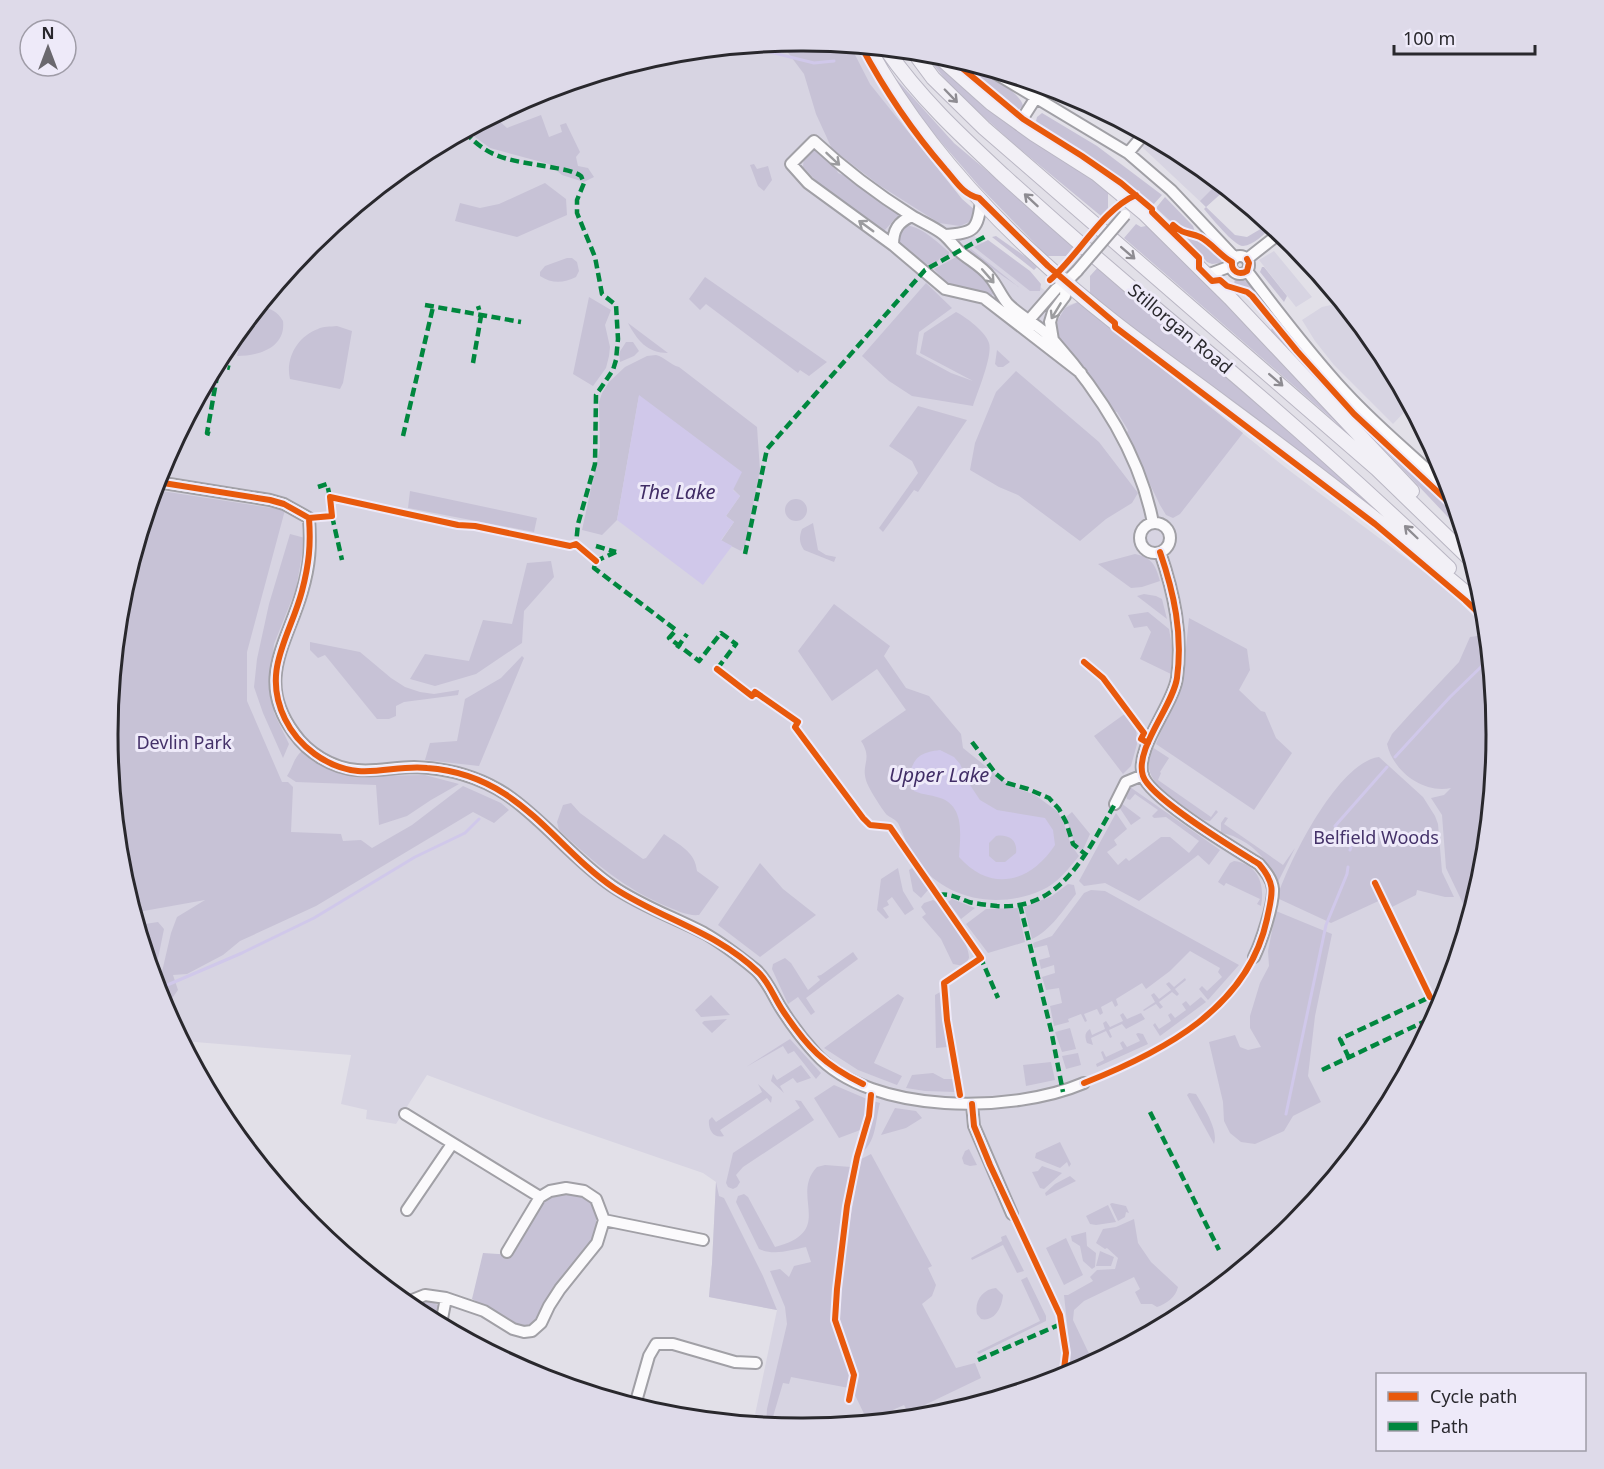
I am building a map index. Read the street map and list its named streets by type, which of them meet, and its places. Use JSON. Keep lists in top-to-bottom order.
{
  "streets": {
    "main road": ["Stillorgan Road"]
  },
  "water": ["The Lake", "Upper Lake"],
  "parks": ["Devlin Park", "Belfield Woods"],
  "legend": ["Cycle path", "Path"],
  "scale_bar": "100 m",
  "north": "top"
}
